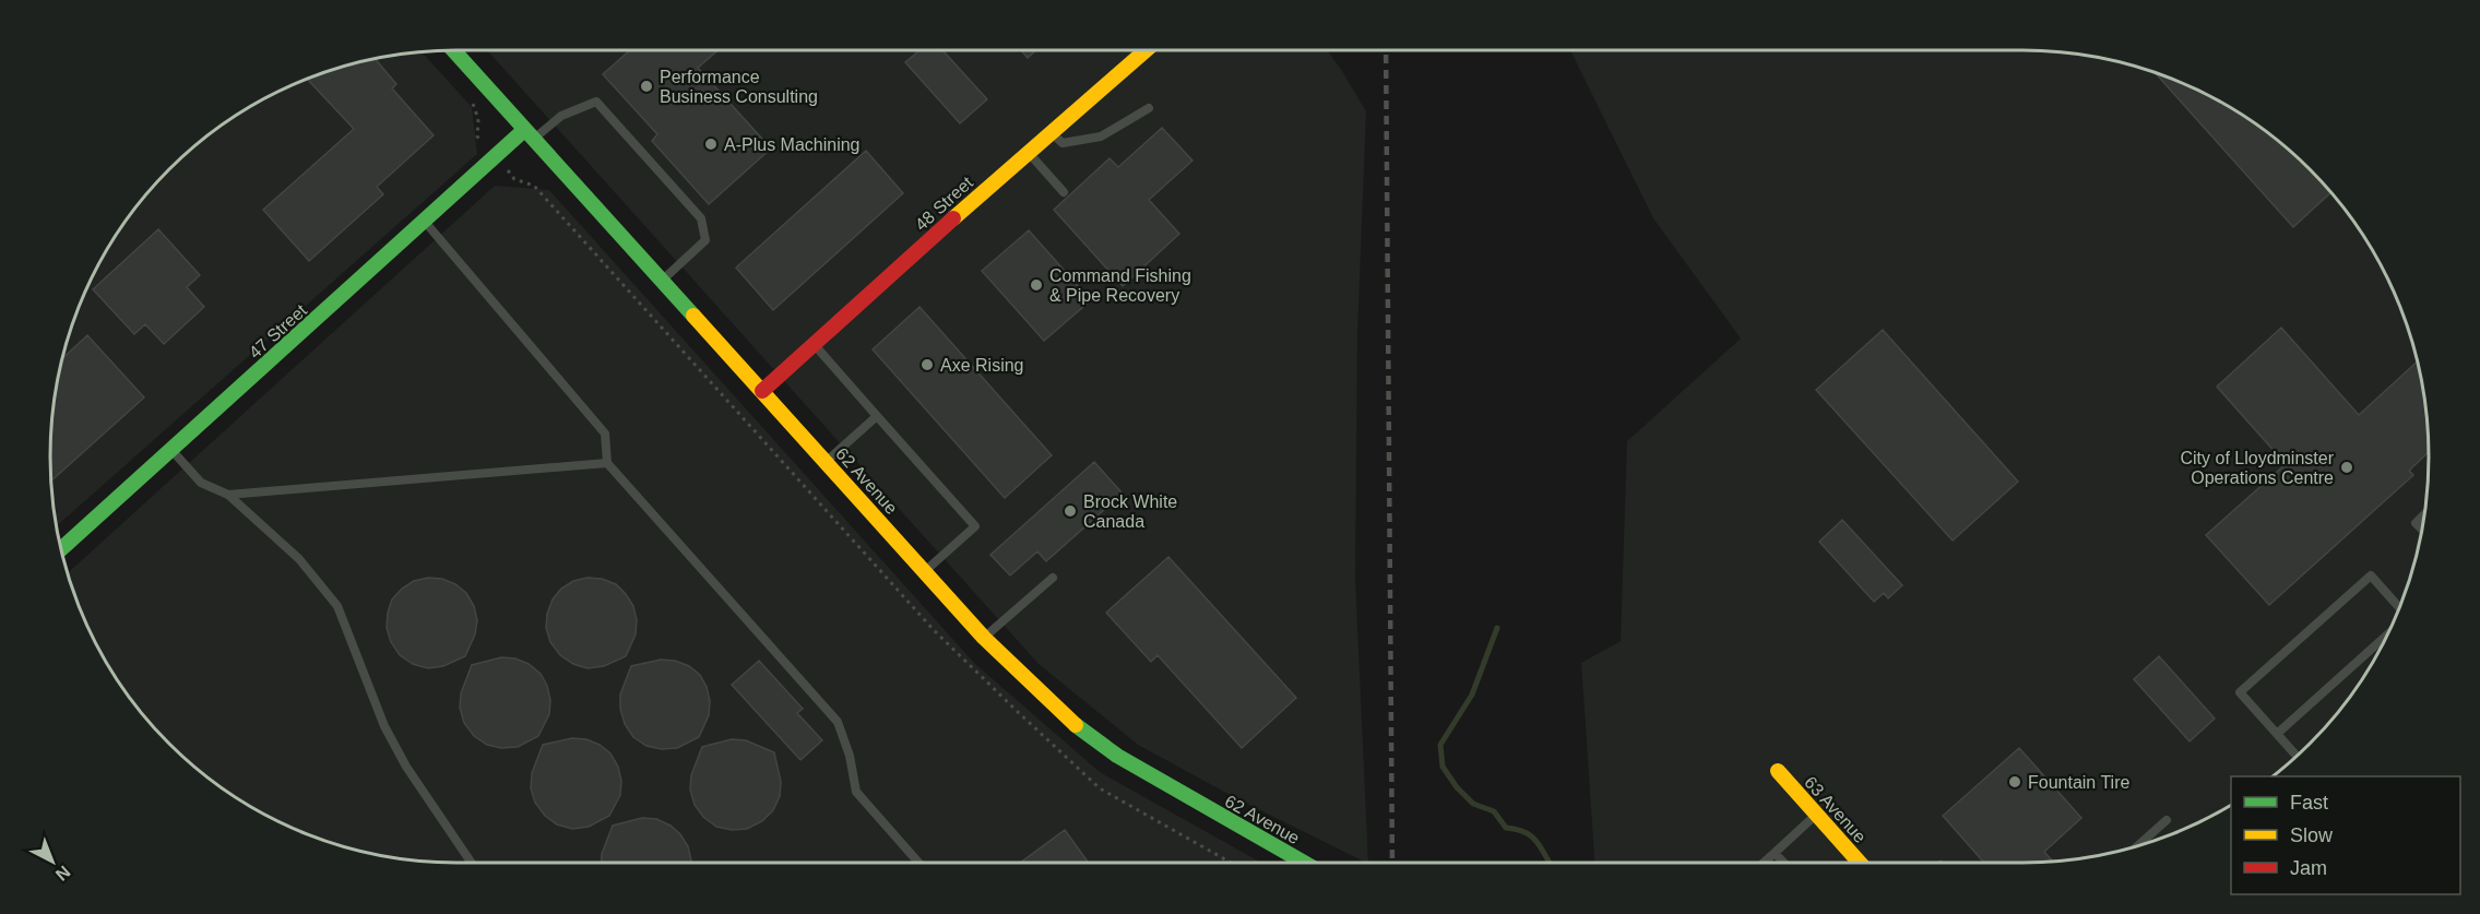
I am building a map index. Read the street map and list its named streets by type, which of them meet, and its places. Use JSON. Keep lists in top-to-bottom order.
{
  "streets": {
    "street": [
      "48 Street",
      "47 Street",
      "62 Avenue",
      "63 Avenue"
    ]
  },
  "crossings": [
    ["48 Street", "62 Avenue"],
    ["47 Street", "62 Avenue"]
  ],
  "places": [
    "Performance Business Consulting",
    "A-Plus Machining",
    "Command Fishing & Pipe Recovery",
    "Axe Rising",
    "City of Lloydminster Operations Centre",
    "Brock White Canada",
    "Fountain Tire"
  ],
  "legend": ["Fast", "Slow", "Jam"],
  "north": "bottom right"
}
